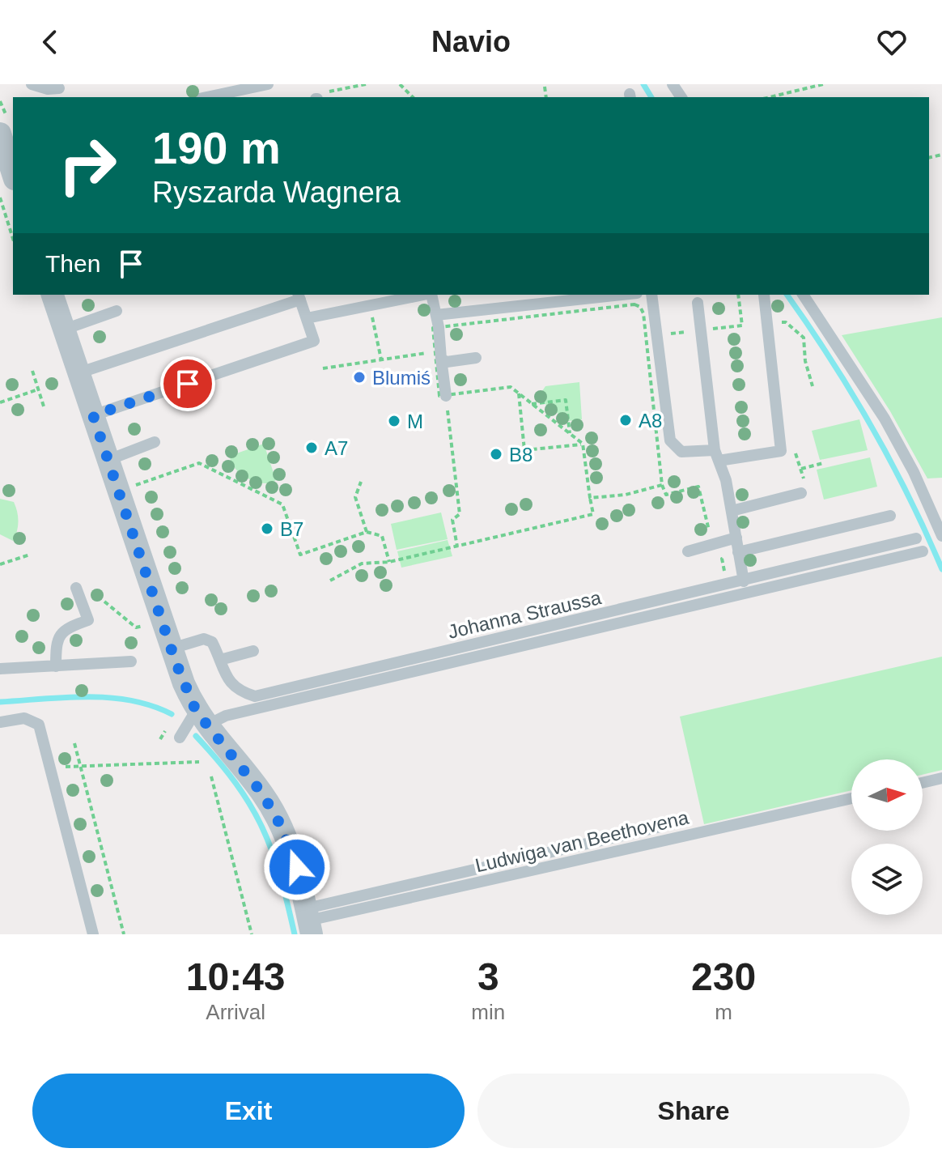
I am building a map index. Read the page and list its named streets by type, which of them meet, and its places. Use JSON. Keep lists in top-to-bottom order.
{
  "streets": {
    "lane": ["Johanna Straussa", "Ludwiga van Beethovena"]
  },
  "places": [
    "Blumiś",
    "A8",
    "M",
    "A7",
    "B8",
    "B7"
  ],
  "north": "right",
  "page": {
    "header": "Navio",
    "turn": ["190 m", "Ryszarda Wagnera"],
    "then": "Then",
    "eta": [
      "10:43",
      "Arrival",
      "3",
      "min",
      "230",
      "m"
    ],
    "buttons": ["Exit", "Share"]
  }
}
